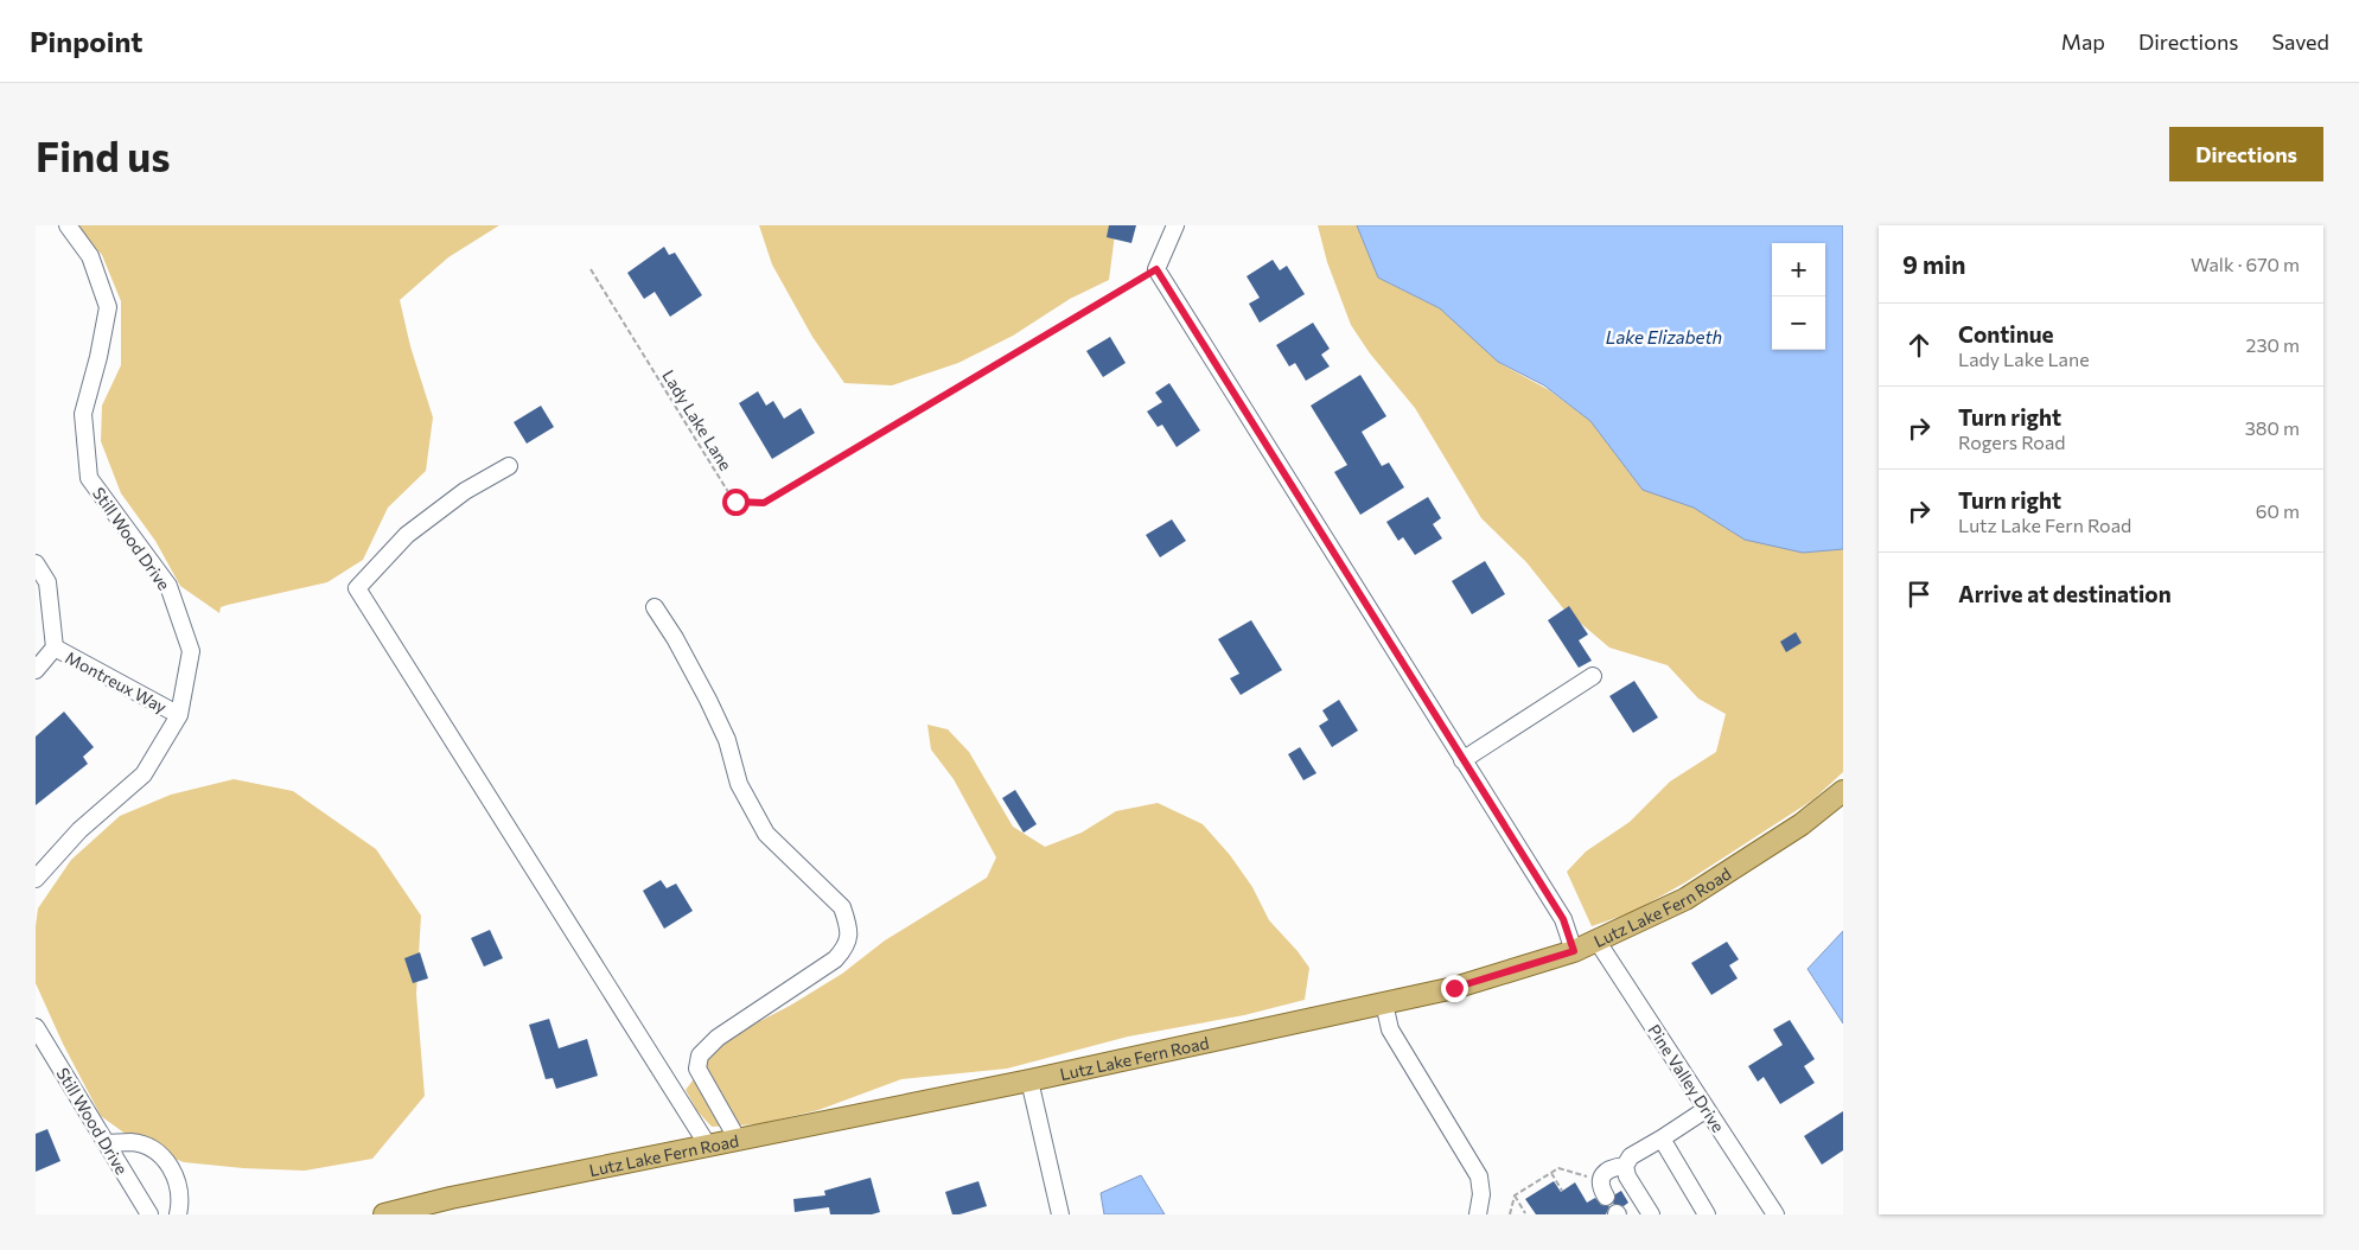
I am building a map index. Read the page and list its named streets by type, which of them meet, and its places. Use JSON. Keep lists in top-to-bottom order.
{
  "streets": {
    "main road": ["Lutz Lake Fern Road"],
    "street": ["Still Wood Drive", "Montreux Way", "Pine Valley Drive"],
    "path": ["Lady Lake Lane"]
  },
  "crossings": [
    ["Still Wood Drive", "Montreux Way"],
    ["Lutz Lake Fern Road", "Pine Valley Drive"]
  ],
  "water": ["Lake Elizabeth"],
  "page": {
    "header": "Pinpoint",
    "nav": ["Map", "Directions", "Saved"],
    "buttons": "Directions",
    "title": "Find us",
    "heading": ["9 min", "Walk · 670 m"],
    "map_buttons": ["+", "−"],
    "list": [
      ["Continue", "Lady Lake Lane", "230 m"],
      ["Turn right", "Rogers Road", "380 m"],
      ["Turn right", "Lutz Lake Fern Road", "60 m"],
      "Arrive at destination"
    ]
  }
}
